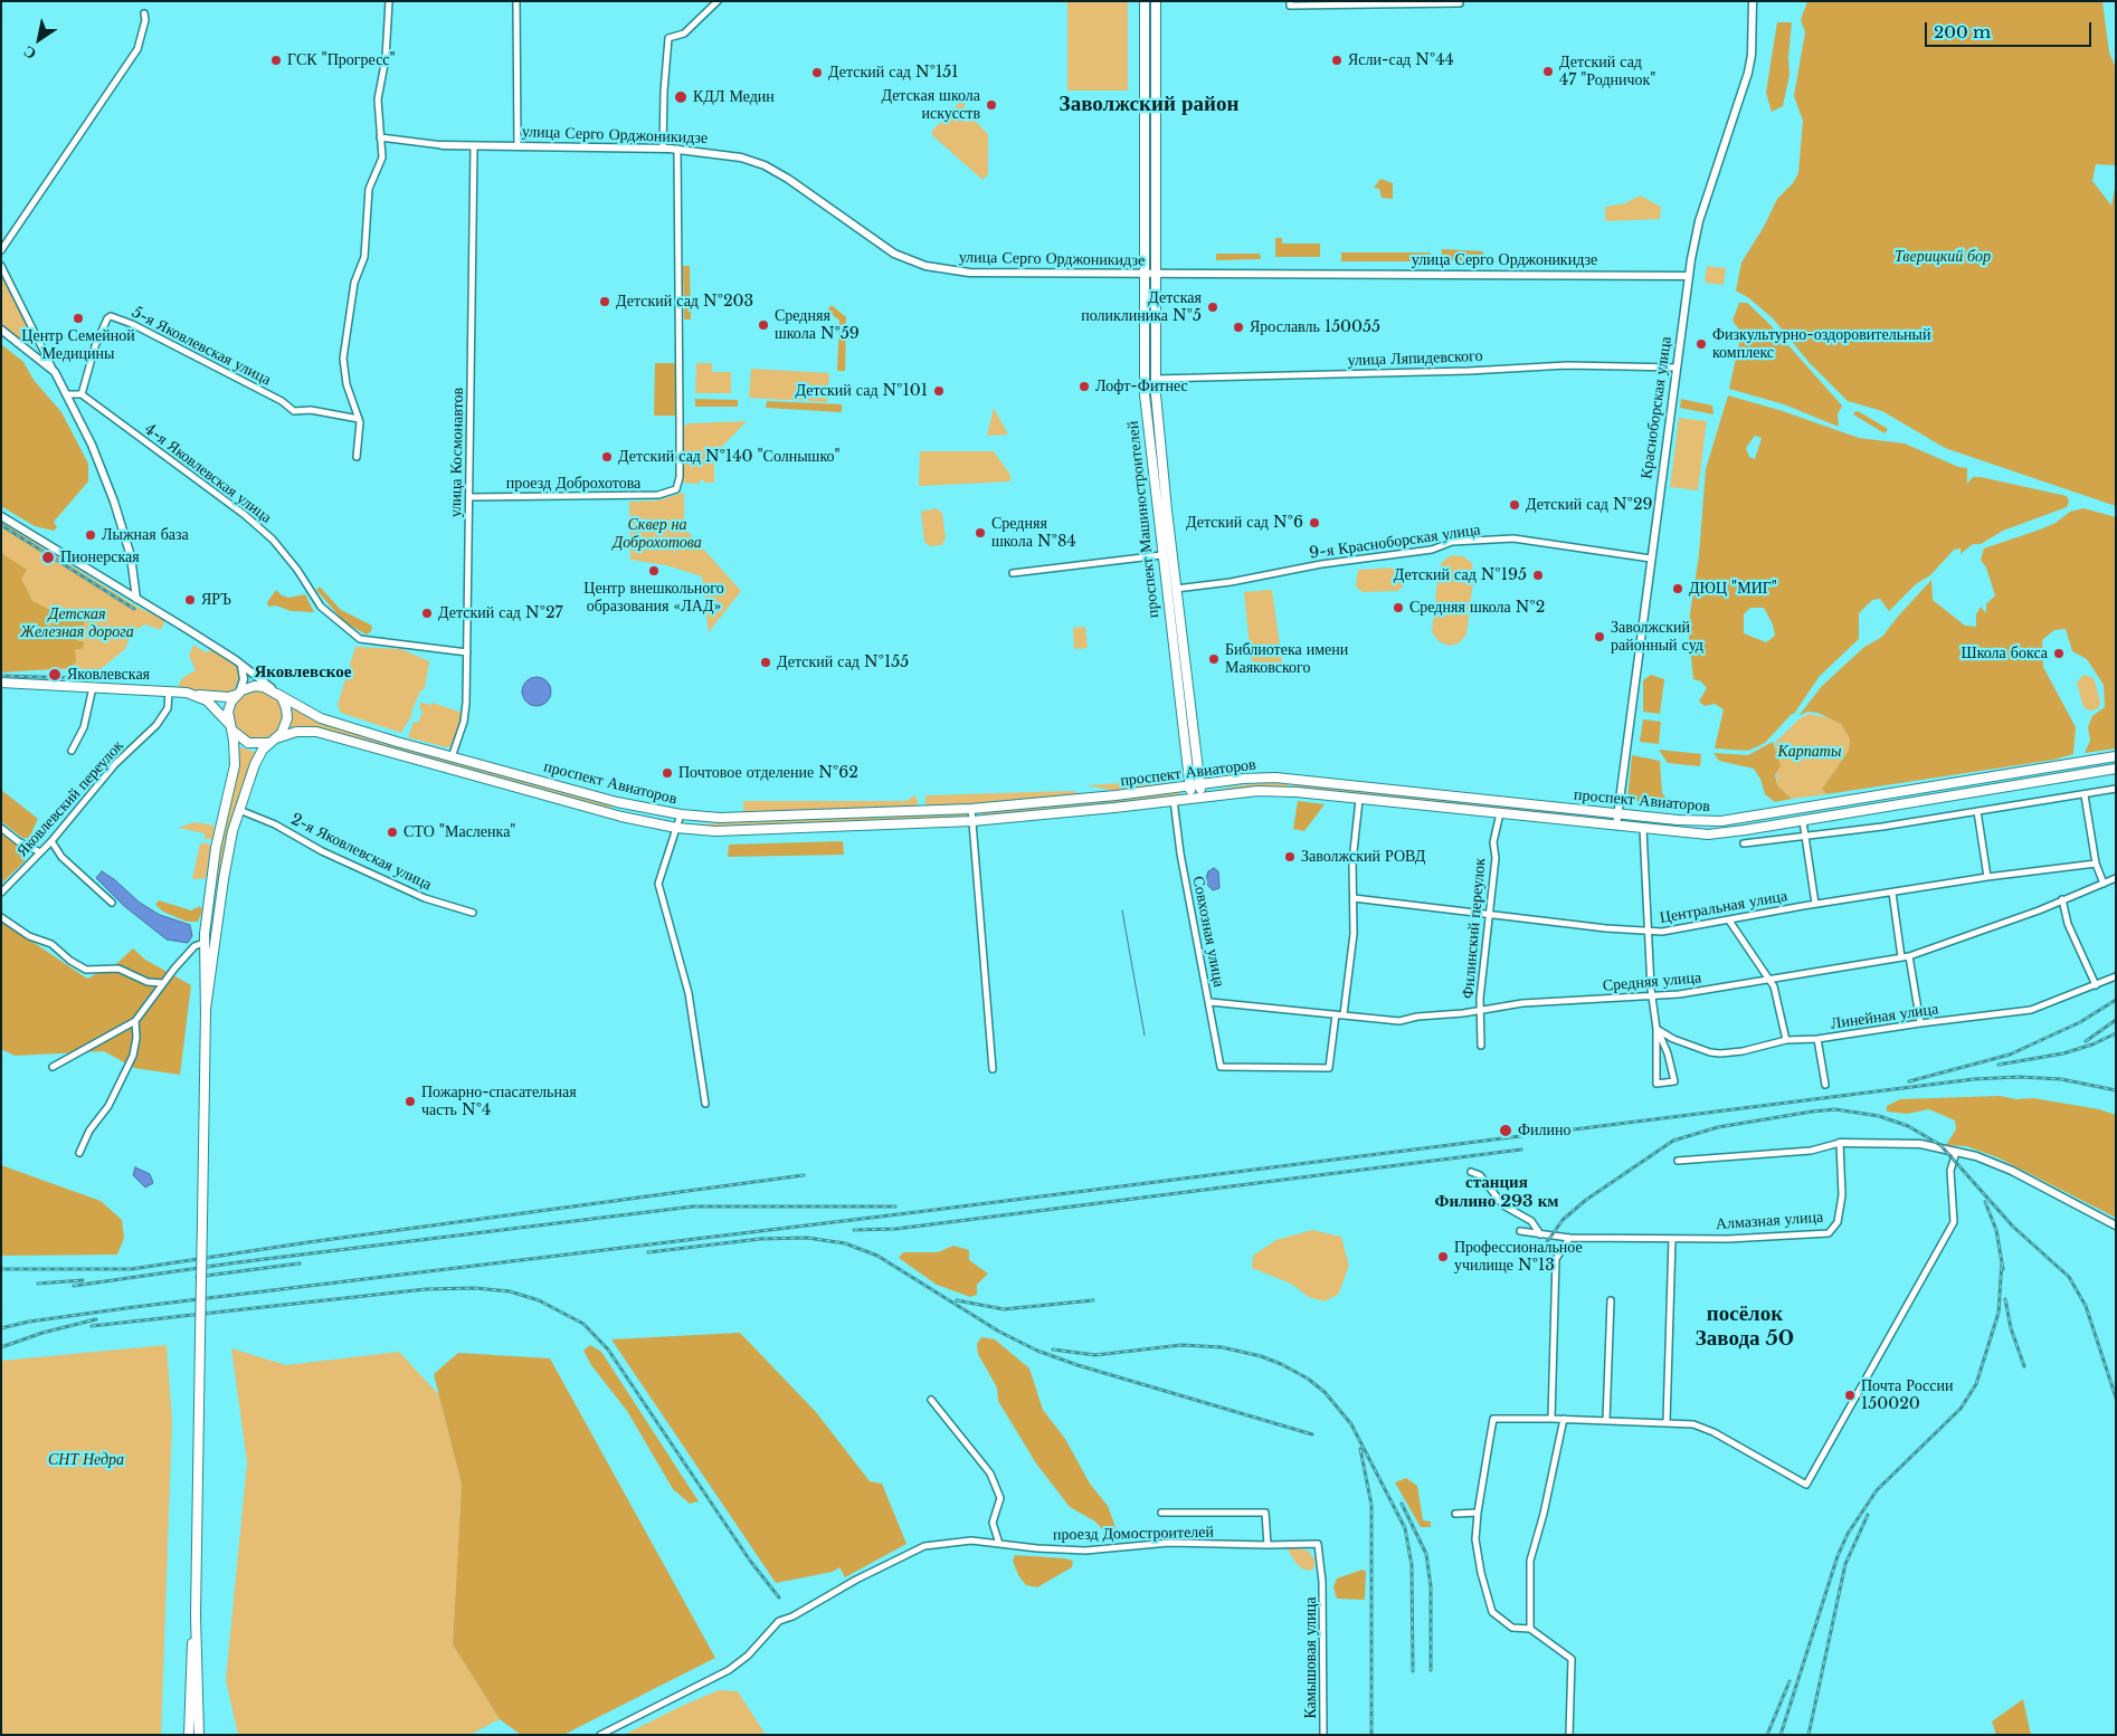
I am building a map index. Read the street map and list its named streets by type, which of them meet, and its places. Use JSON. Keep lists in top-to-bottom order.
{
  "streets": {
    "main road": ["проспект Машиностроителей", "проспект Авиаторов"],
    "street": [
      "улица Серго Орджоникидзе",
      "5-я Яковлевская улица",
      "улица Ляпидевского",
      "Красноборская улица",
      "улица Космонавтов",
      "4-я Яковлевская улица",
      "проезд Доброхотова",
      "9-я Красноборская улица",
      "Яковлевский переулок",
      "2-я Яковлевская улица",
      "Центральная улица",
      "Филинский переулок",
      "Совхозная улица",
      "Средняя улица",
      "Линейная улица",
      "Алмазная улица",
      "проезд Домостроителей",
      "Камышовая улица"
    ]
  },
  "crossings": [
    ["улица Серго Орджоникидзе", "Красноборская улица"],
    ["улица Серго Орджоникидзе", "улица Космонавтов"],
    ["улица Серго Орджоникидзе", "проезд Доброхотова"],
    ["улица Серго Орджоникидзе", "проспект Машиностроителей"],
    ["5-я Яковлевская улица", "4-я Яковлевская улица"],
    ["улица Ляпидевского", "Красноборская улица"],
    ["улица Ляпидевского", "проспект Машиностроителей"],
    ["Красноборская улица", "9-я Красноборская улица"],
    ["Красноборская улица", "проспект Авиаторов"],
    ["улица Космонавтов", "4-я Яковлевская улица"],
    ["улица Космонавтов", "проезд Доброхотова"],
    ["улица Космонавтов", "проспект Авиаторов"],
    ["проспект Машиностроителей", "9-я Красноборская улица"],
    ["проспект Машиностроителей", "проспект Авиаторов"],
    ["проспект Авиаторов", "Филинский переулок"],
    ["проспект Авиаторов", "Совхозная улица"],
    ["Центральная улица", "Филинский переулок"],
    ["Филинский переулок", "Средняя улица"],
    ["Совхозная улица", "Средняя улица"],
    ["проезд Домостроителей", "Камышовая улица"]
  ],
  "districts": [
    "Заволжский район",
    "Яковлевское",
    "станция Филино 293 км",
    "посёлок Завода 50"
  ],
  "parks": [
    "Тверицкий бор",
    "Сквер на Доброхотова",
    "Детская Железная дорога",
    "Карпаты",
    "СНТ Недра"
  ],
  "places": [
    "ГСК \"Прогресс\"",
    "Ясли-сад №44",
    "Детский сад 47 \"Родничок\"",
    "Детский сад №151",
    "КДЛ Медин",
    "Детская школа искусств",
    "Детский сад №203",
    "Детская поликлиника №5",
    "Центр Семейной Медицины",
    "Средняя школа №59",
    "Ярославль 150055",
    "Физкультурно-оздоровительный комплекс",
    "Лофт-Фитнес",
    "Детский сад №101",
    "Детский сад №140 \"Солнышко\"",
    "Детский сад №29",
    "Детский сад №6",
    "Средняя школа №84",
    "Лыжная база",
    "Пионерская",
    "Центр внешкольного образования «ЛАД»",
    "Детский сад №195",
    "ДЮЦ \"МИГ\"",
    "ЯРЪ",
    "Средняя школа №2",
    "Детский сад №27",
    "Заволжский районный суд",
    "Школа бокса",
    "Библиотека имени Маяковского",
    "Детский сад №155",
    "Яковлевская",
    "Почтовое отделение №62",
    "СТО \"Масленка\"",
    "Заволжский РОВД",
    "Пожарно-спасательная часть №4",
    "Филино",
    "Профессиональное училище №13",
    "Почта России 150020"
  ],
  "scale_bar": "200 m",
  "north": "bottom left"
}
